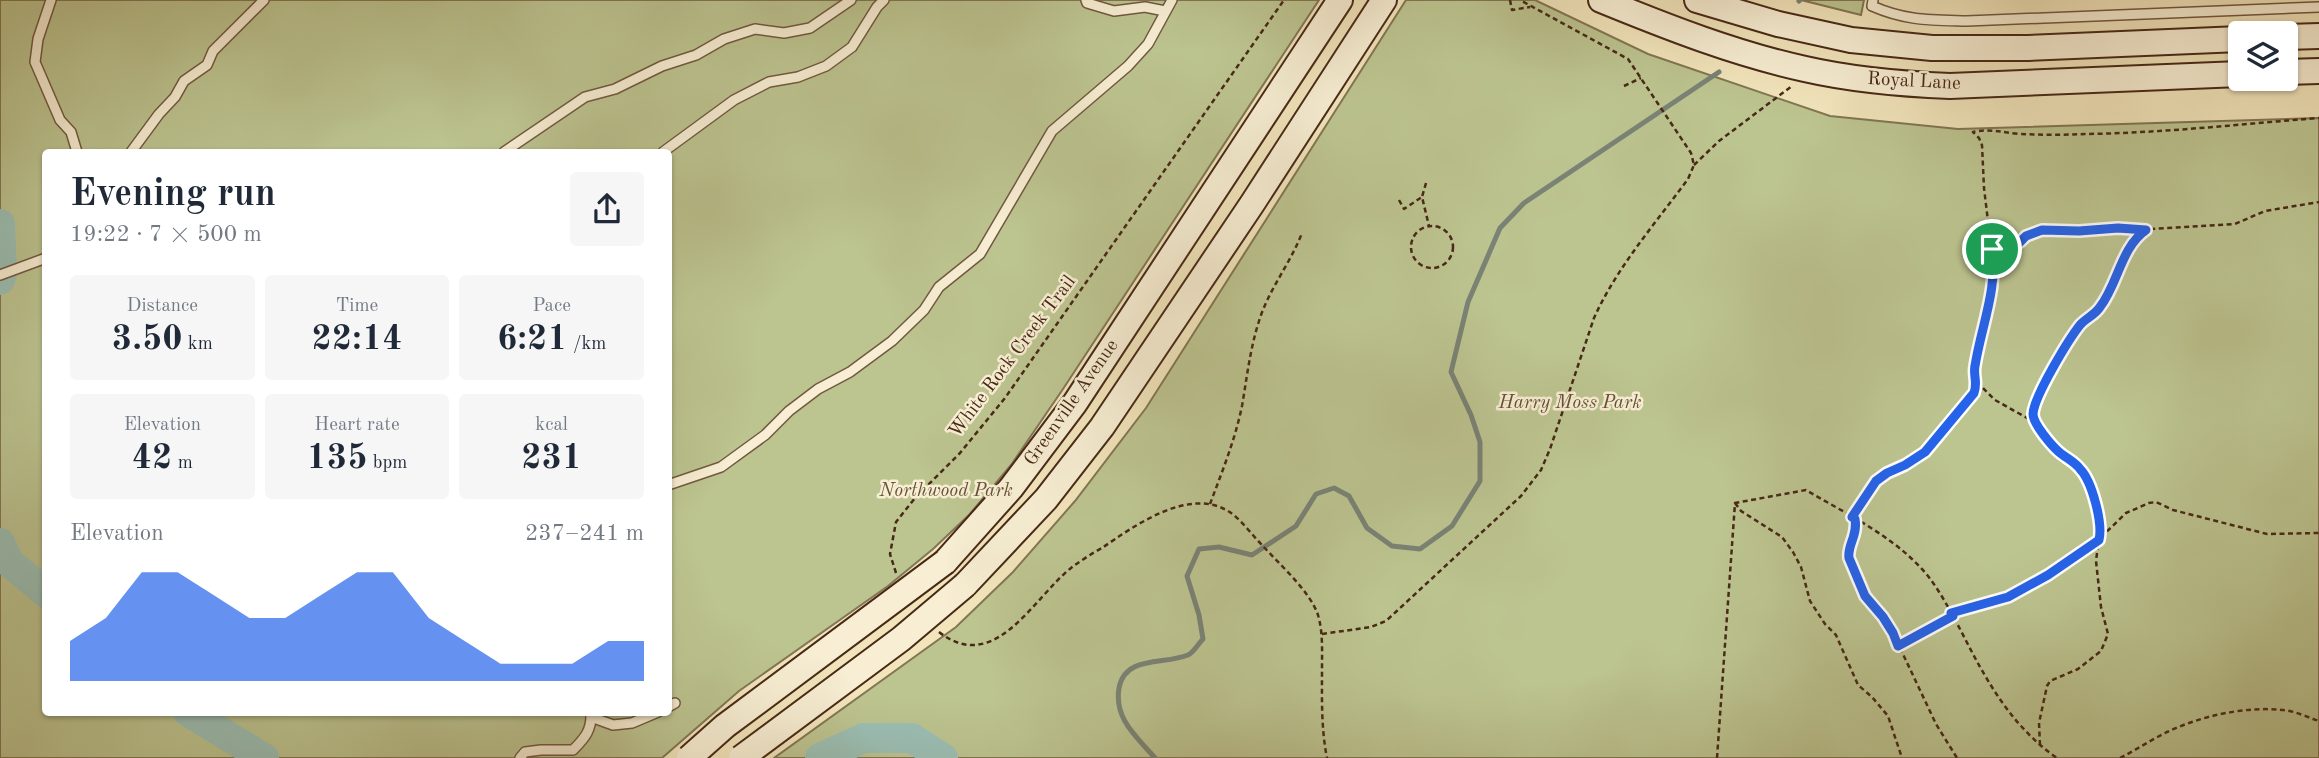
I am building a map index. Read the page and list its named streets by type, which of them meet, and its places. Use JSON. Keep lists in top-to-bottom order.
{
  "streets": {
    "main road": ["Royal Lane", "Greenville Avenue"],
    "path": ["White Rock Creek Trail"]
  },
  "parks": ["Harry Moss Park", "Northwood Park"],
  "page": {
    "heading": ["Evening run", "19:22 · 7 × 500 m"],
    "stats": [
      ["Distance", "3.50 km"],
      ["Time", "22:14"],
      ["Pace", "6:21 /km"],
      ["Elevation", "42 m"],
      ["Heart rate", "135 bpm"],
      ["kcal", "231"]
    ],
    "chart": ["Elevation", "237–241 m"]
  }
}
